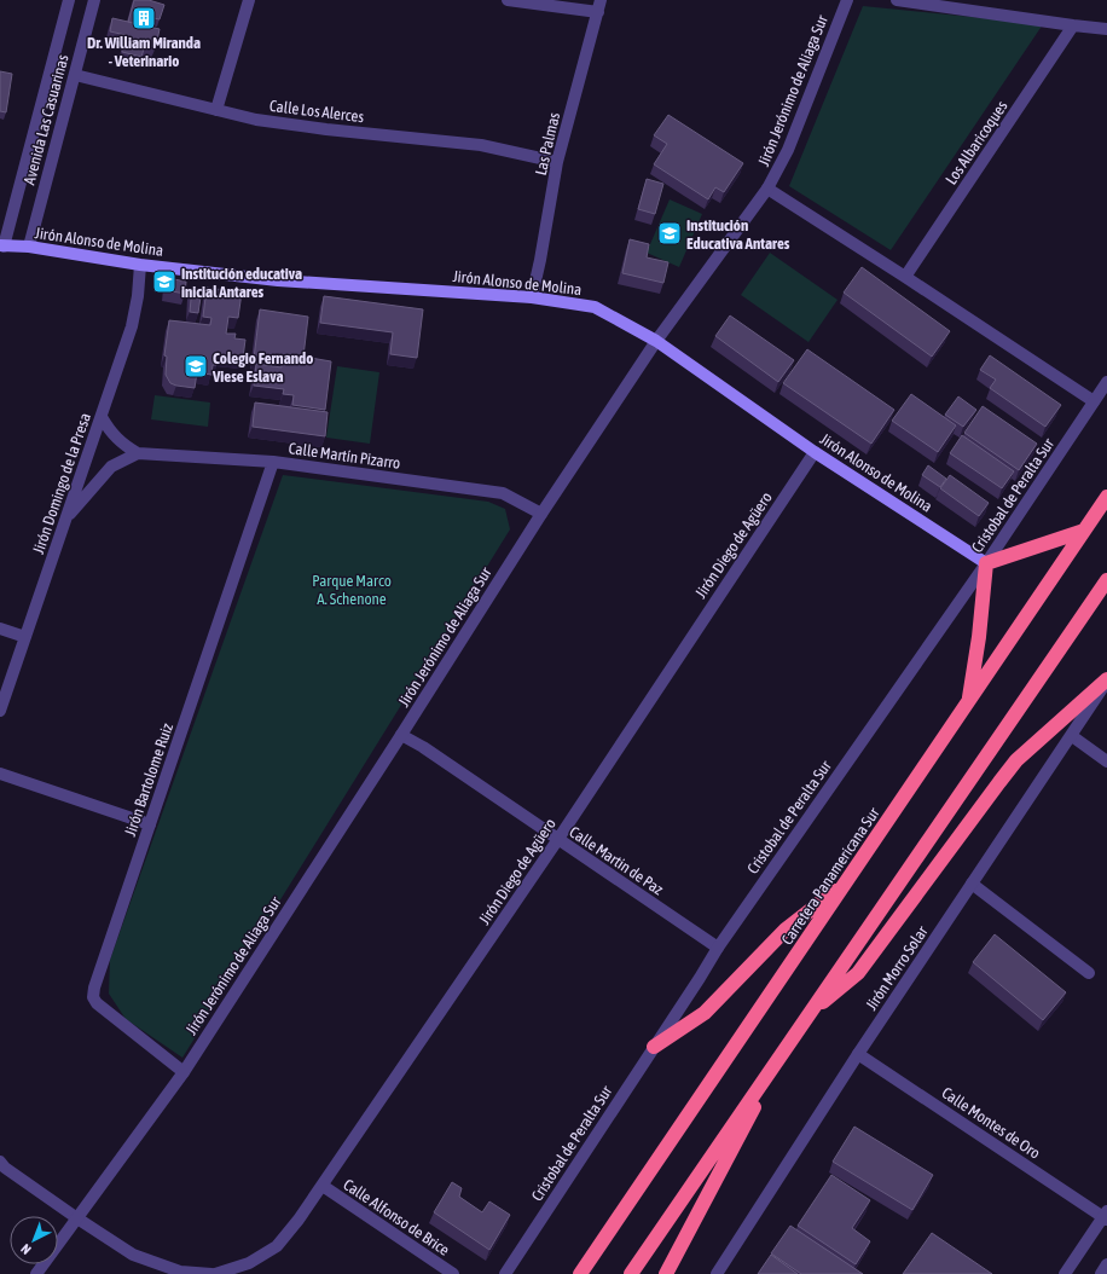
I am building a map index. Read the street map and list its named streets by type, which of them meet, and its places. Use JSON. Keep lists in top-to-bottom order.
{
  "streets": {
    "highway": ["Carretera Panamericana Sur"],
    "main road": ["Jirón Alonso de Molina"],
    "street": [
      "Jirón Jerónimo de Aliaga Sur",
      "Calle Los Alerces",
      "Avenida Las Casuarinas",
      "Los Albaricoques",
      "Las Palmas",
      "Calle Martín Pizarro",
      "Jirón Domingo de la Presa",
      "Cristobal de Peralta Sur",
      "Jirón Diego de Agüero",
      "Jirón Bartolome Ruiz",
      "Calle Martin de Paz",
      "Jirón Morro Solar",
      "Calle Montes de Oro",
      "Calle Alfonso de Brice"
    ]
  },
  "crossings": [
    ["Jirón Jerónimo de Aliaga Sur", "Jirón Alonso de Molina"],
    ["Jirón Jerónimo de Aliaga Sur", "Calle Martín Pizarro"],
    ["Jirón Jerónimo de Aliaga Sur", "Jirón Bartolome Ruiz"],
    ["Jirón Jerónimo de Aliaga Sur", "Calle Martin de Paz"],
    ["Calle Los Alerces", "Avenida Las Casuarinas"],
    ["Calle Los Alerces", "Las Palmas"],
    ["Avenida Las Casuarinas", "Jirón Alonso de Molina"],
    ["Las Palmas", "Jirón Alonso de Molina"],
    ["Jirón Alonso de Molina", "Jirón Domingo de la Presa"],
    ["Jirón Alonso de Molina", "Cristobal de Peralta Sur"],
    ["Jirón Alonso de Molina", "Jirón Diego de Agüero"],
    ["Calle Martín Pizarro", "Jirón Bartolome Ruiz"],
    ["Cristobal de Peralta Sur", "Calle Martin de Paz"],
    ["Jirón Diego de Agüero", "Calle Martin de Paz"],
    ["Jirón Diego de Agüero", "Calle Alfonso de Brice"],
    ["Jirón Morro Solar", "Calle Montes de Oro"]
  ],
  "parks": ["Parque Marco A. Schenone"],
  "places": {
    "building": ["Dr. William Miranda - Veterinario"],
    "school or university": ["Institución Educativa Antares", "Institución educativa inicial Antares", "Colegio Fernando Viese Eslava"]
  },
  "north": "bottom left"
}
